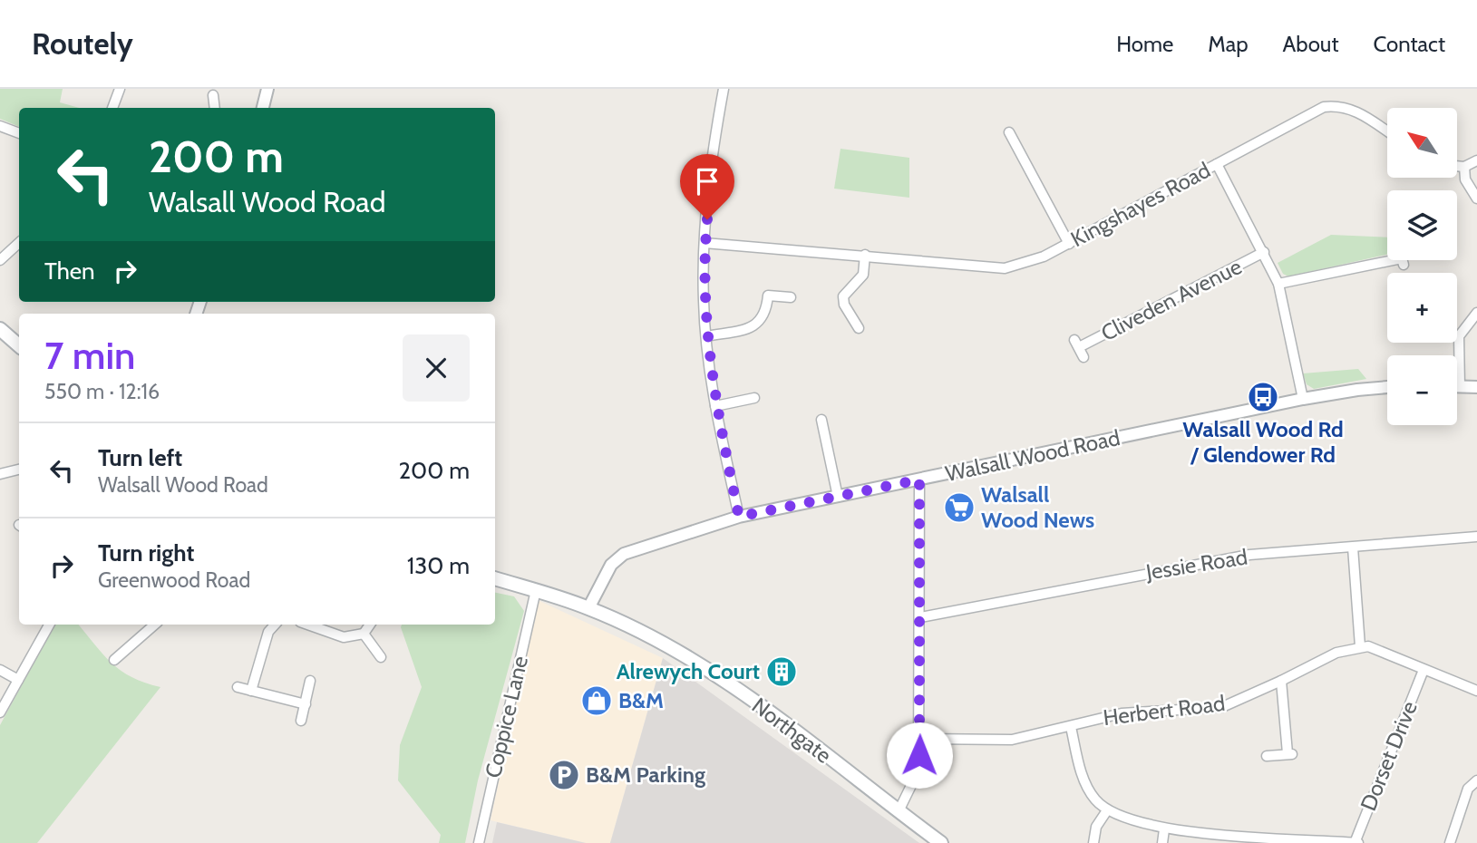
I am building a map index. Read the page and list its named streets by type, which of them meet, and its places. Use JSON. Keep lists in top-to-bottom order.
{
  "streets": {
    "main road": ["Northgate"],
    "street": [
      "Kingshayes Road",
      "Cliveden Avenue",
      "Walsall Wood Road",
      "Jessie Road",
      "Herbert Road",
      "Coppice Lane",
      "Dorset Drive"
    ]
  },
  "crossings": [
    ["Walsall Wood Road", "Northgate"],
    ["Coppice Lane", "Northgate"]
  ],
  "places": {
    "bus stop": ["Walsall Wood Rd / Glendower Rd"],
    "supermarket": ["Walsall Wood News"],
    "building": ["Alrewych Court"],
    "shop": ["B&M"],
    "parking": ["B&M Parking"]
  },
  "north": "top left",
  "page": {
    "header": "Routely",
    "nav": [
      "Home",
      "Map",
      "About",
      "Contact"
    ],
    "map_buttons": ["+", "−"],
    "turn": ["200 m", "Walsall Wood Road"],
    "then": "Then",
    "heading": ["7 min", "550 m · 12:16"],
    "list": [
      {
        "name": "Turn left",
        "note": "Walsall Wood Road",
        "value": "200 m"
      },
      {
        "name": "Turn right",
        "note": "Greenwood Road",
        "value": "130 m"
      }
    ]
  }
}
